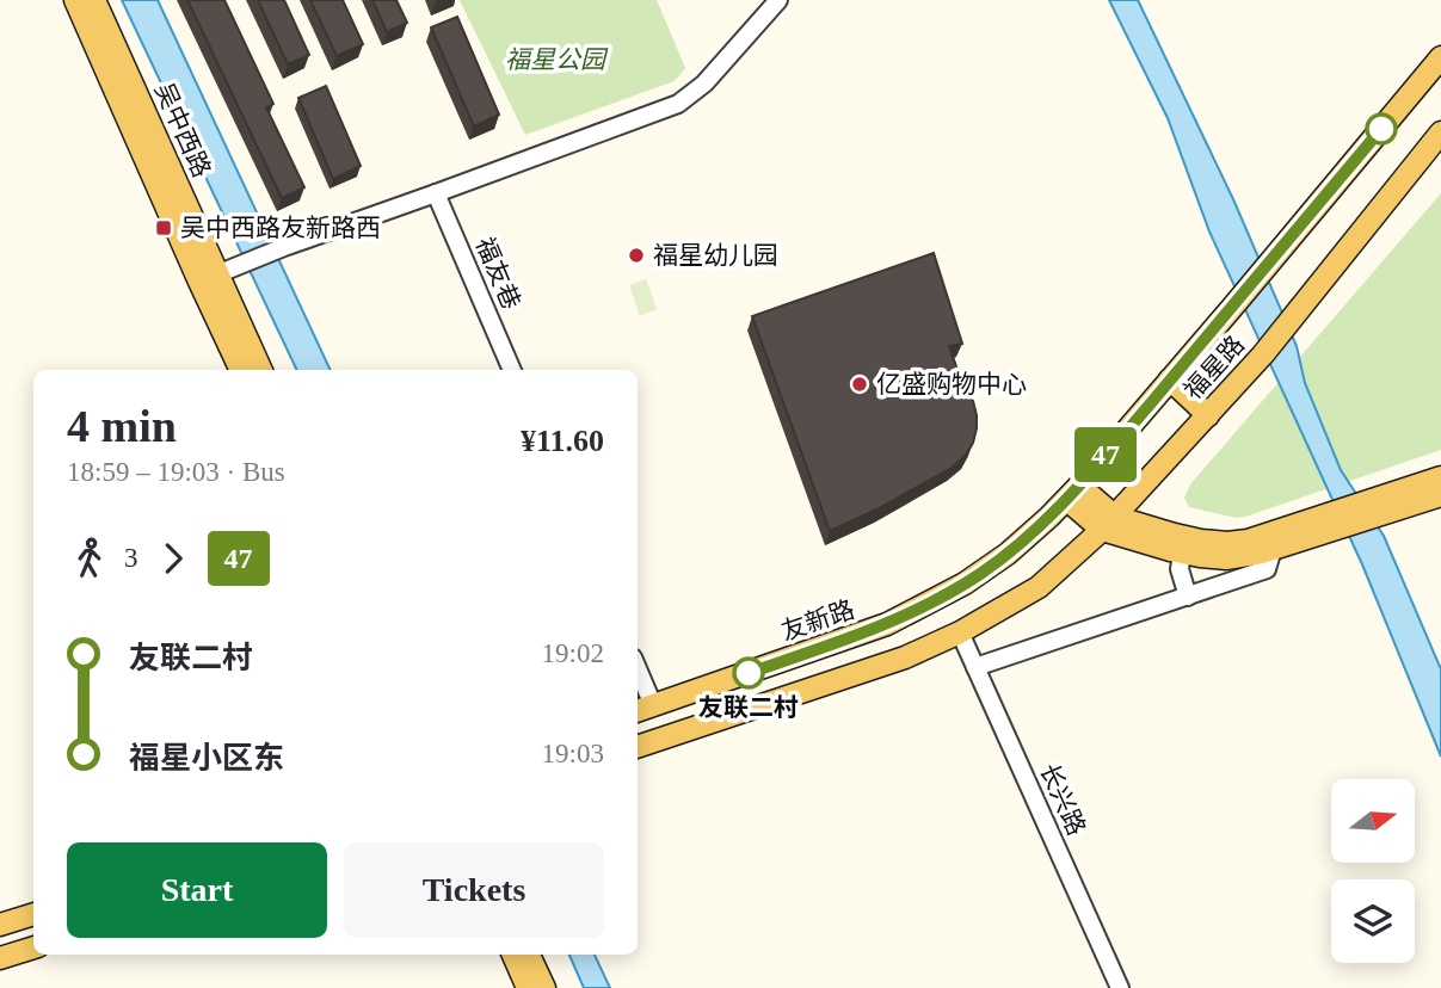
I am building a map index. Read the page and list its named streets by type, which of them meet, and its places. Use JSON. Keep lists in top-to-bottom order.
{
  "streets": {
    "main road": ["吴中西路", "福星路", "友新路"],
    "street": ["福友巷", "长兴路"]
  },
  "crossings": [
    ["福星路", "友新路"],
    ["福星路", "长兴路"]
  ],
  "parks": ["福星公园"],
  "places": {
    "transit": ["吴中西路友新路西"],
    "other": ["福星幼儿园", "亿盛购物中心", "友联二村"]
  },
  "lines": ["bus line 47"],
  "north": "right",
  "page": {
    "on_map": "47",
    "heading": ["4 min", "18:59 – 19:03 · Bus", "¥11.60"],
    "legs": ["3", "47"],
    "list": [
      {
        "name": "友联二村",
        "value": "19:02"
      },
      {
        "name": "福星小区东",
        "value": "19:03"
      }
    ],
    "buttons": ["Start", "Tickets"]
  }
}
